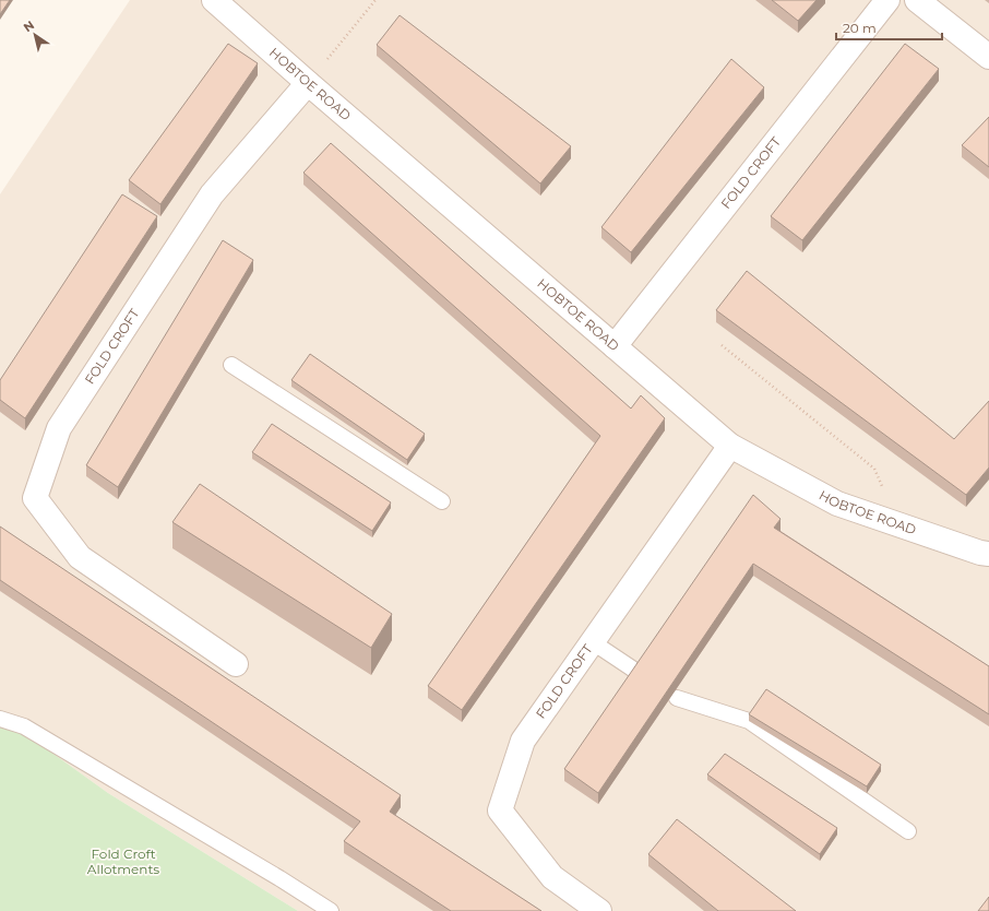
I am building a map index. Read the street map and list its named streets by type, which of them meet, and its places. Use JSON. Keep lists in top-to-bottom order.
{
  "streets": {
    "street": ["HOBTOE ROAD", "FOLD CROFT"]
  },
  "crossings": [
    ["HOBTOE ROAD", "FOLD CROFT"]
  ],
  "parks": ["Fold Croft Allotments"],
  "scale_bar": "20 m",
  "north": "top left"
}
